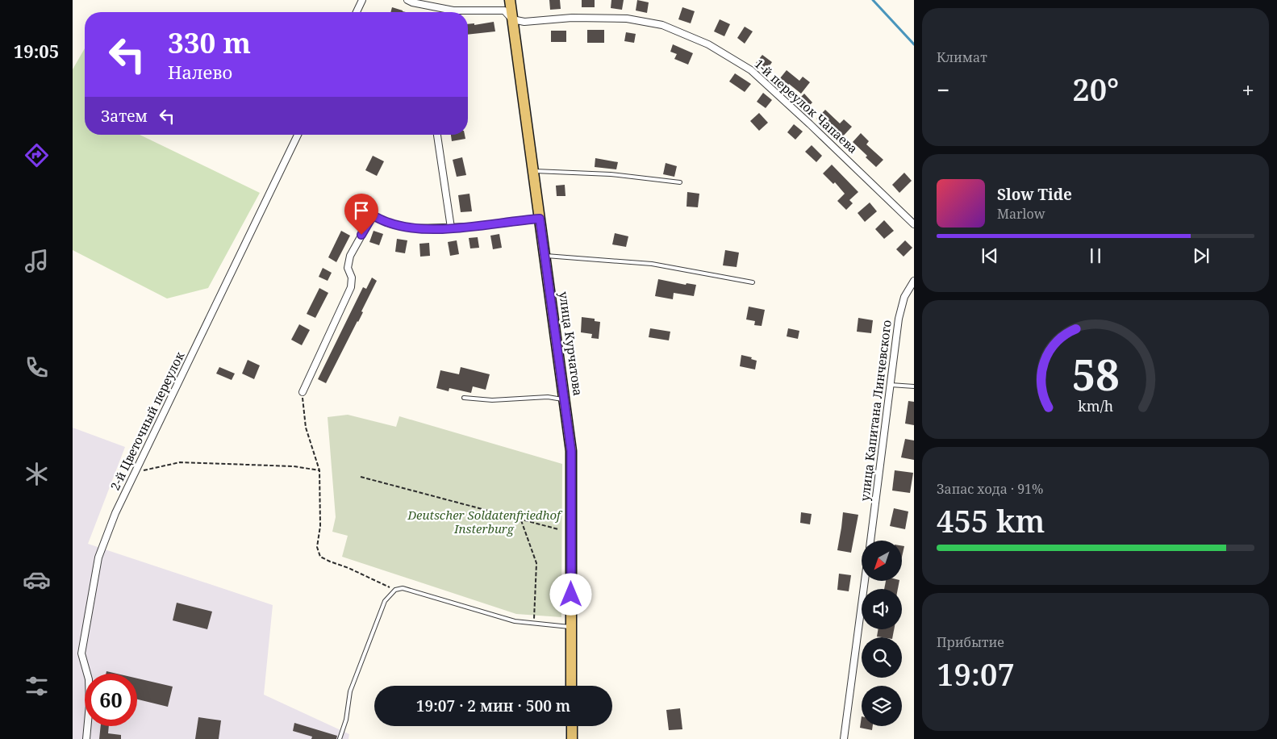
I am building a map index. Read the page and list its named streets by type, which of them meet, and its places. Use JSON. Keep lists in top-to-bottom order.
{
  "streets": {
    "main road": ["улица Курчатова"],
    "street": ["1-й переулок Чапаева", "улица Капитана Линчевского", "2-й Цветочный переулок"]
  },
  "crossings": [
    ["1-й переулок Чапаева", "улица Курчатова"]
  ],
  "parks": ["Deutscher Soldatenfriedhof Insterburg"],
  "north": "bottom left",
  "page": {
    "tabs": "19:05",
    "tile": [
      "Климат",
      ["Запас хода · 91%", "455 km"],
      ["Прибытие", "19:07"]
    ],
    "turn": ["330 m", "Налево"],
    "heat": ["−", "20°", "+"],
    "then": "Затем",
    "song": ["Slow Tide", "Marlow"],
    "limit": "60",
    "trip": "19:07 · 2 мин · 500 m",
    "gauge": ["58", "km/h"]
  }
}
